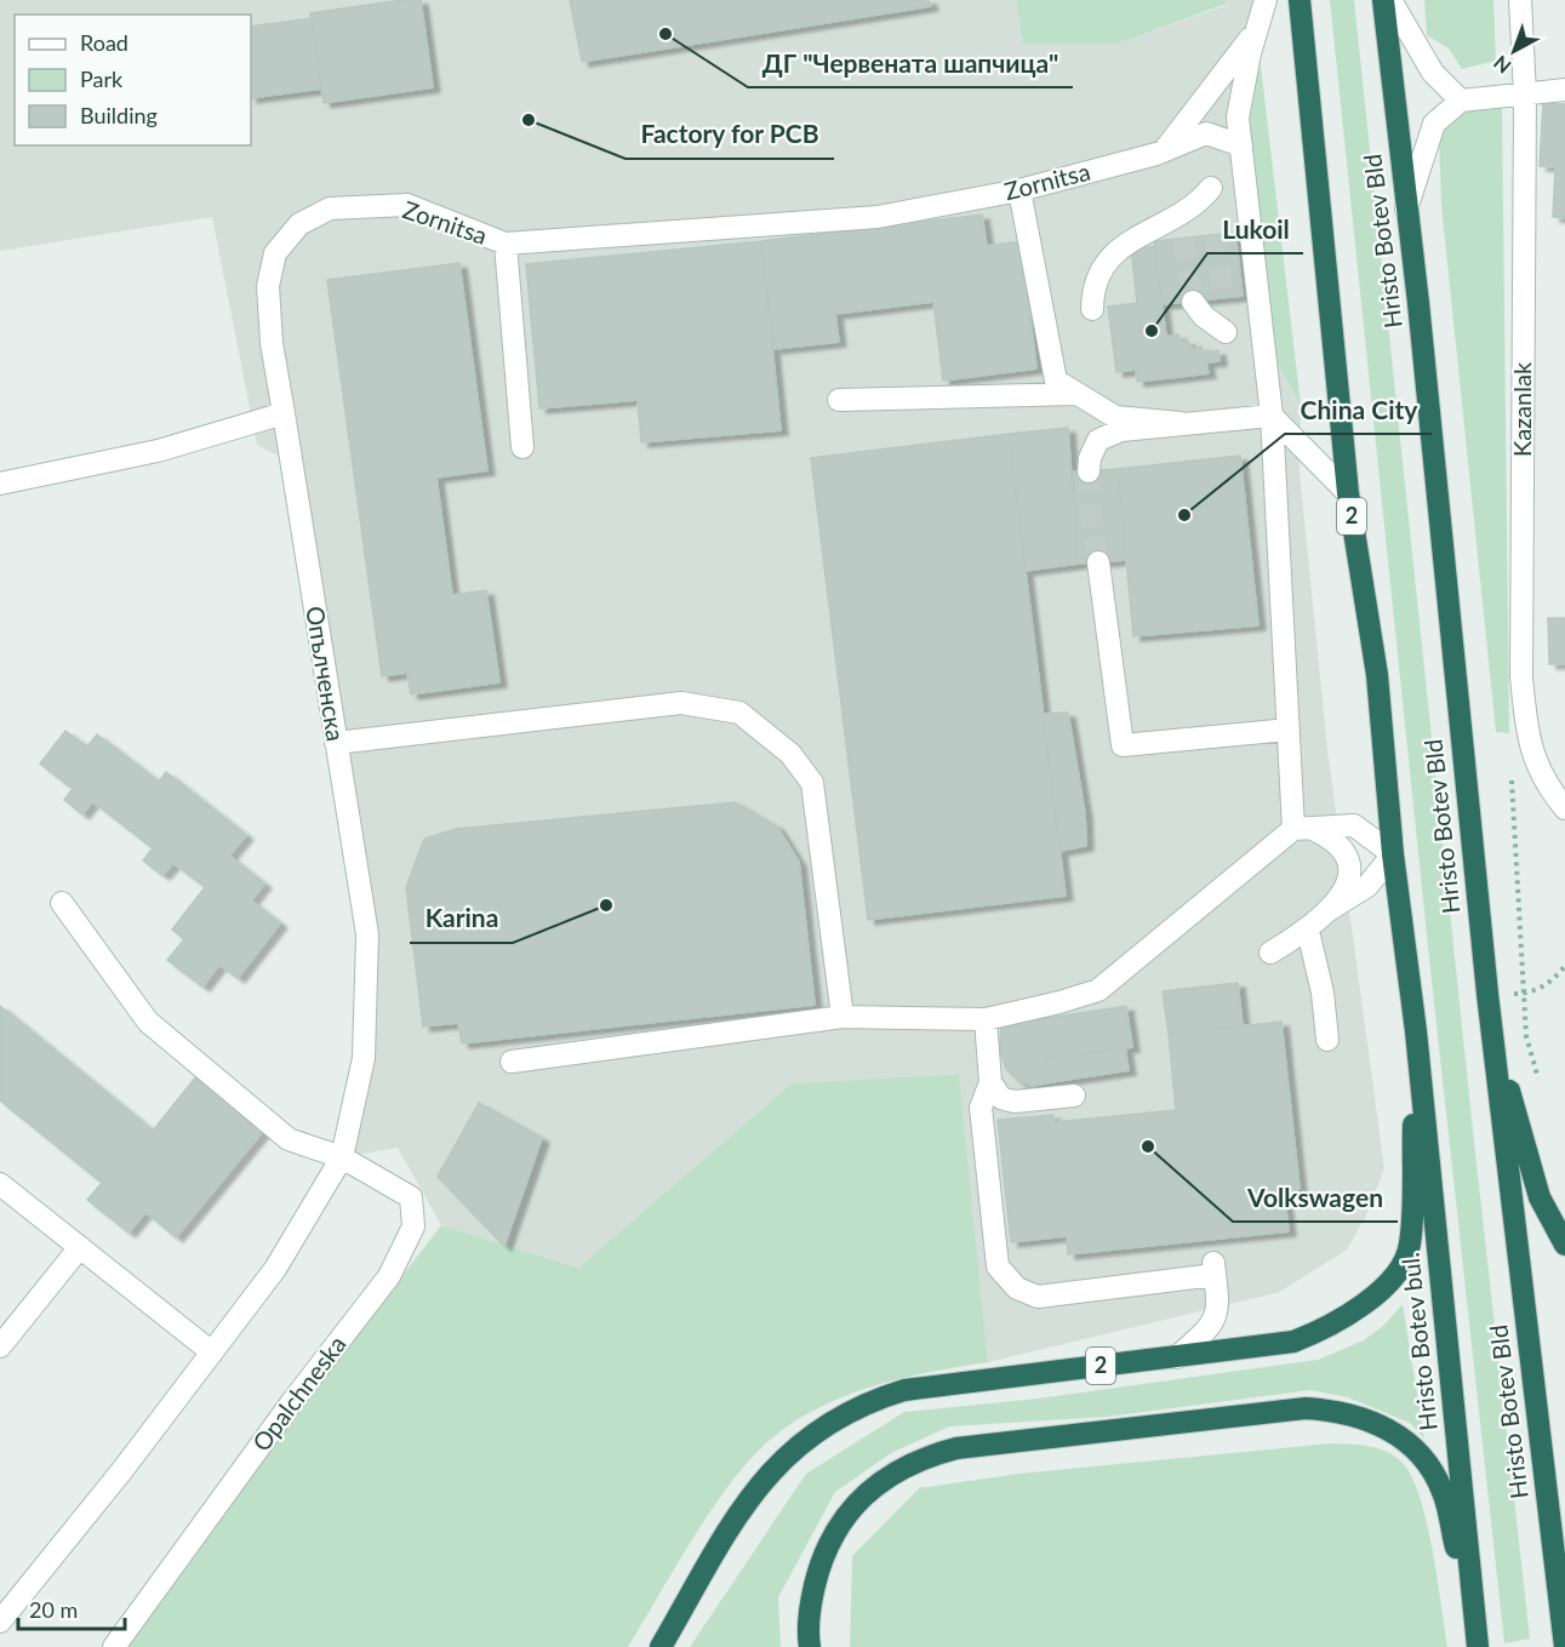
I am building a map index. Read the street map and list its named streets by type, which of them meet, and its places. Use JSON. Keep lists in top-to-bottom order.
{
  "streets": {
    "highway": ["Hristo Botev Bld", "2", "Hristo Botev bul."],
    "street": [
      "Zornitsa",
      "Kazanlak",
      "Опълченска",
      "Opalchneska"
    ]
  },
  "crossings": [
    ["Zornitsa", "Опълченска"],
    ["2", "Hristo Botev bul."],
    ["Опълченска", "Opalchneska"]
  ],
  "places": [
    "ДГ \"Червената шапчица\"",
    "Factory for PCB",
    "Lukoil",
    "China City",
    "Karina",
    "Volkswagen"
  ],
  "legend": ["Road", "Park", "Building"],
  "scale_bar": "20 m",
  "north": "bottom left"
}
